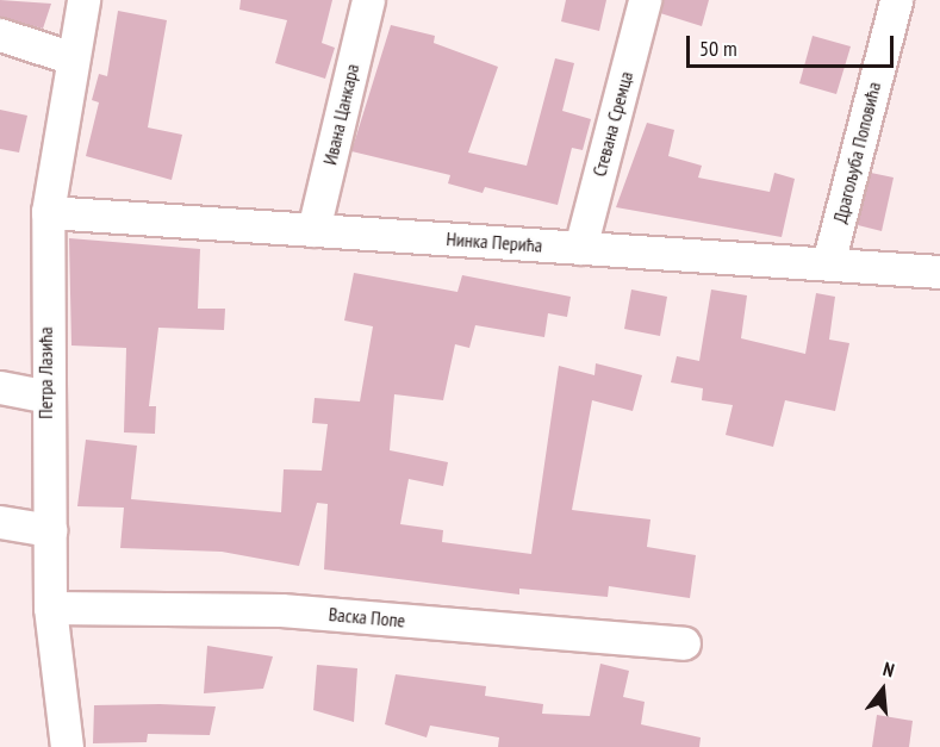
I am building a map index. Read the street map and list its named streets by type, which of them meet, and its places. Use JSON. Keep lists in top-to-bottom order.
{
  "streets": {
    "street": [
      "Ивана Цанкара",
      "Стевана Сремца",
      "Драгољуба Поповића",
      "Нинка Перића",
      "Петра Лазића",
      "Васка Попе"
    ]
  },
  "crossings": [
    ["Ивана Цанкара", "Нинка Перића"],
    ["Стевана Сремца", "Нинка Перића"],
    ["Драгољуба Поповића", "Нинка Перића"],
    ["Нинка Перића", "Петра Лазића"],
    ["Петра Лазића", "Васка Попе"]
  ],
  "scale_bar": "50 m",
  "north": "top"
}
